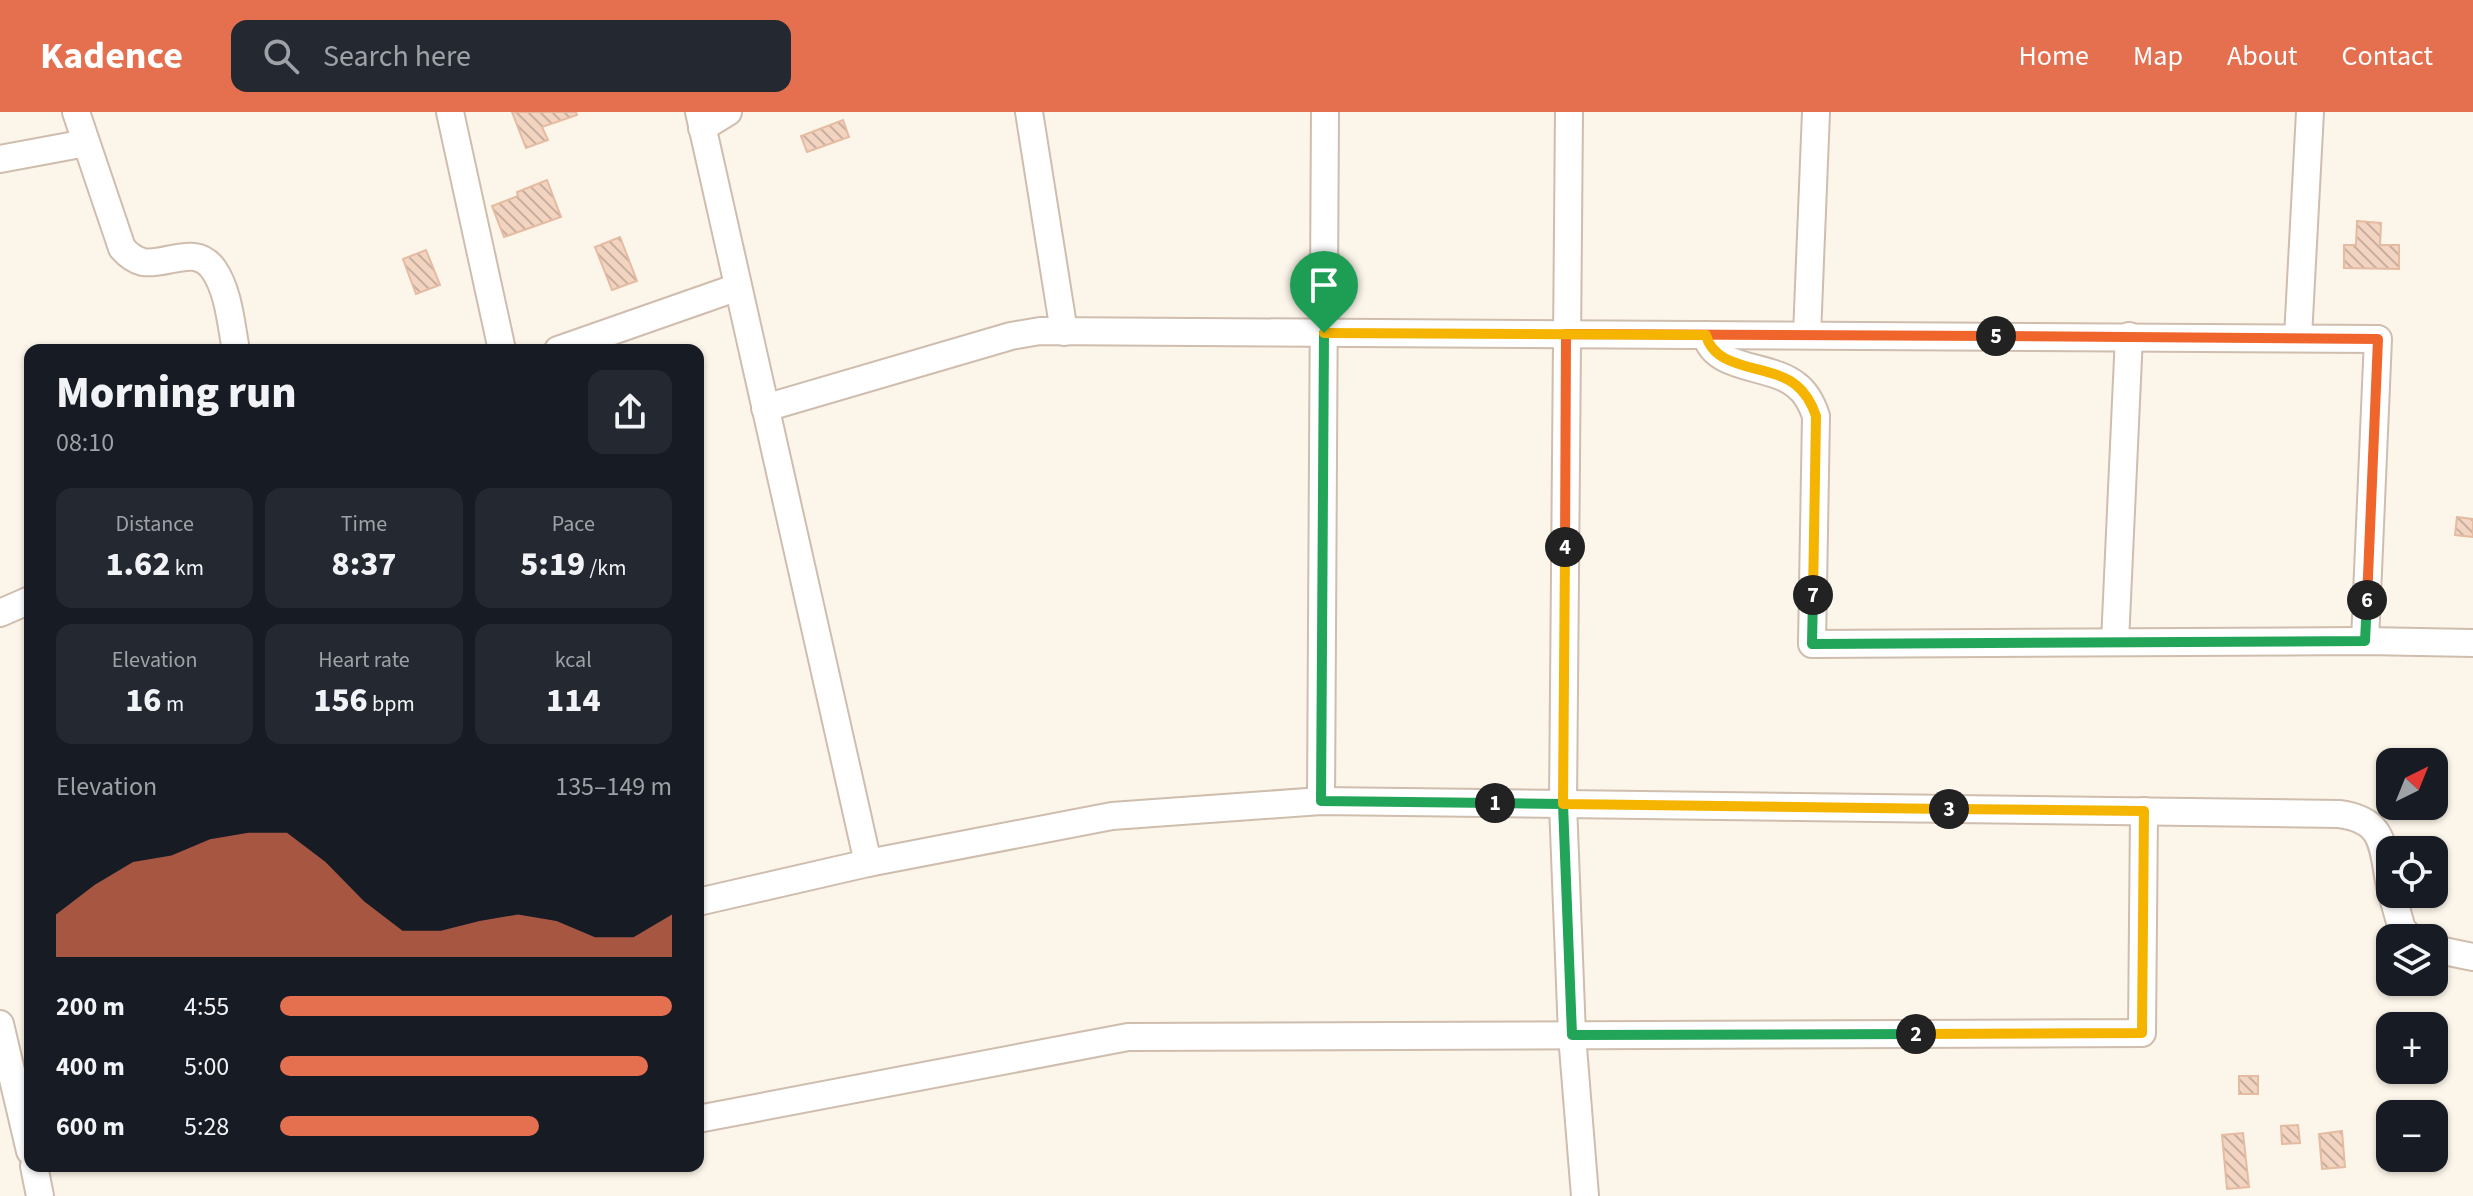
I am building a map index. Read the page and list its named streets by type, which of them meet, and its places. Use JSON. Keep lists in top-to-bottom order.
{
  "north": "top right",
  "page": {
    "header": "Kadence",
    "search": "Search here",
    "nav": [
      "Home",
      "Map",
      "About",
      "Contact"
    ],
    "pins": [
      "5",
      "4",
      "7",
      "6",
      "1",
      "3",
      "2"
    ],
    "heading": ["Morning run", "08:10"],
    "stats": [
      ["Distance", "1.62 km"],
      ["Time", "8:37"],
      ["Pace", "5:19 /km"],
      ["Elevation", "16 m"],
      ["Heart rate", "156 bpm"],
      ["kcal", "114"]
    ],
    "map_buttons": ["+", "−"],
    "chart": ["Elevation", "135–149 m"],
    "list": [
      {
        "name": "200 m",
        "note": "4:55"
      },
      {
        "name": "400 m",
        "note": "5:00"
      },
      {
        "name": "600 m",
        "note": "5:28"
      }
    ]
  }
}
